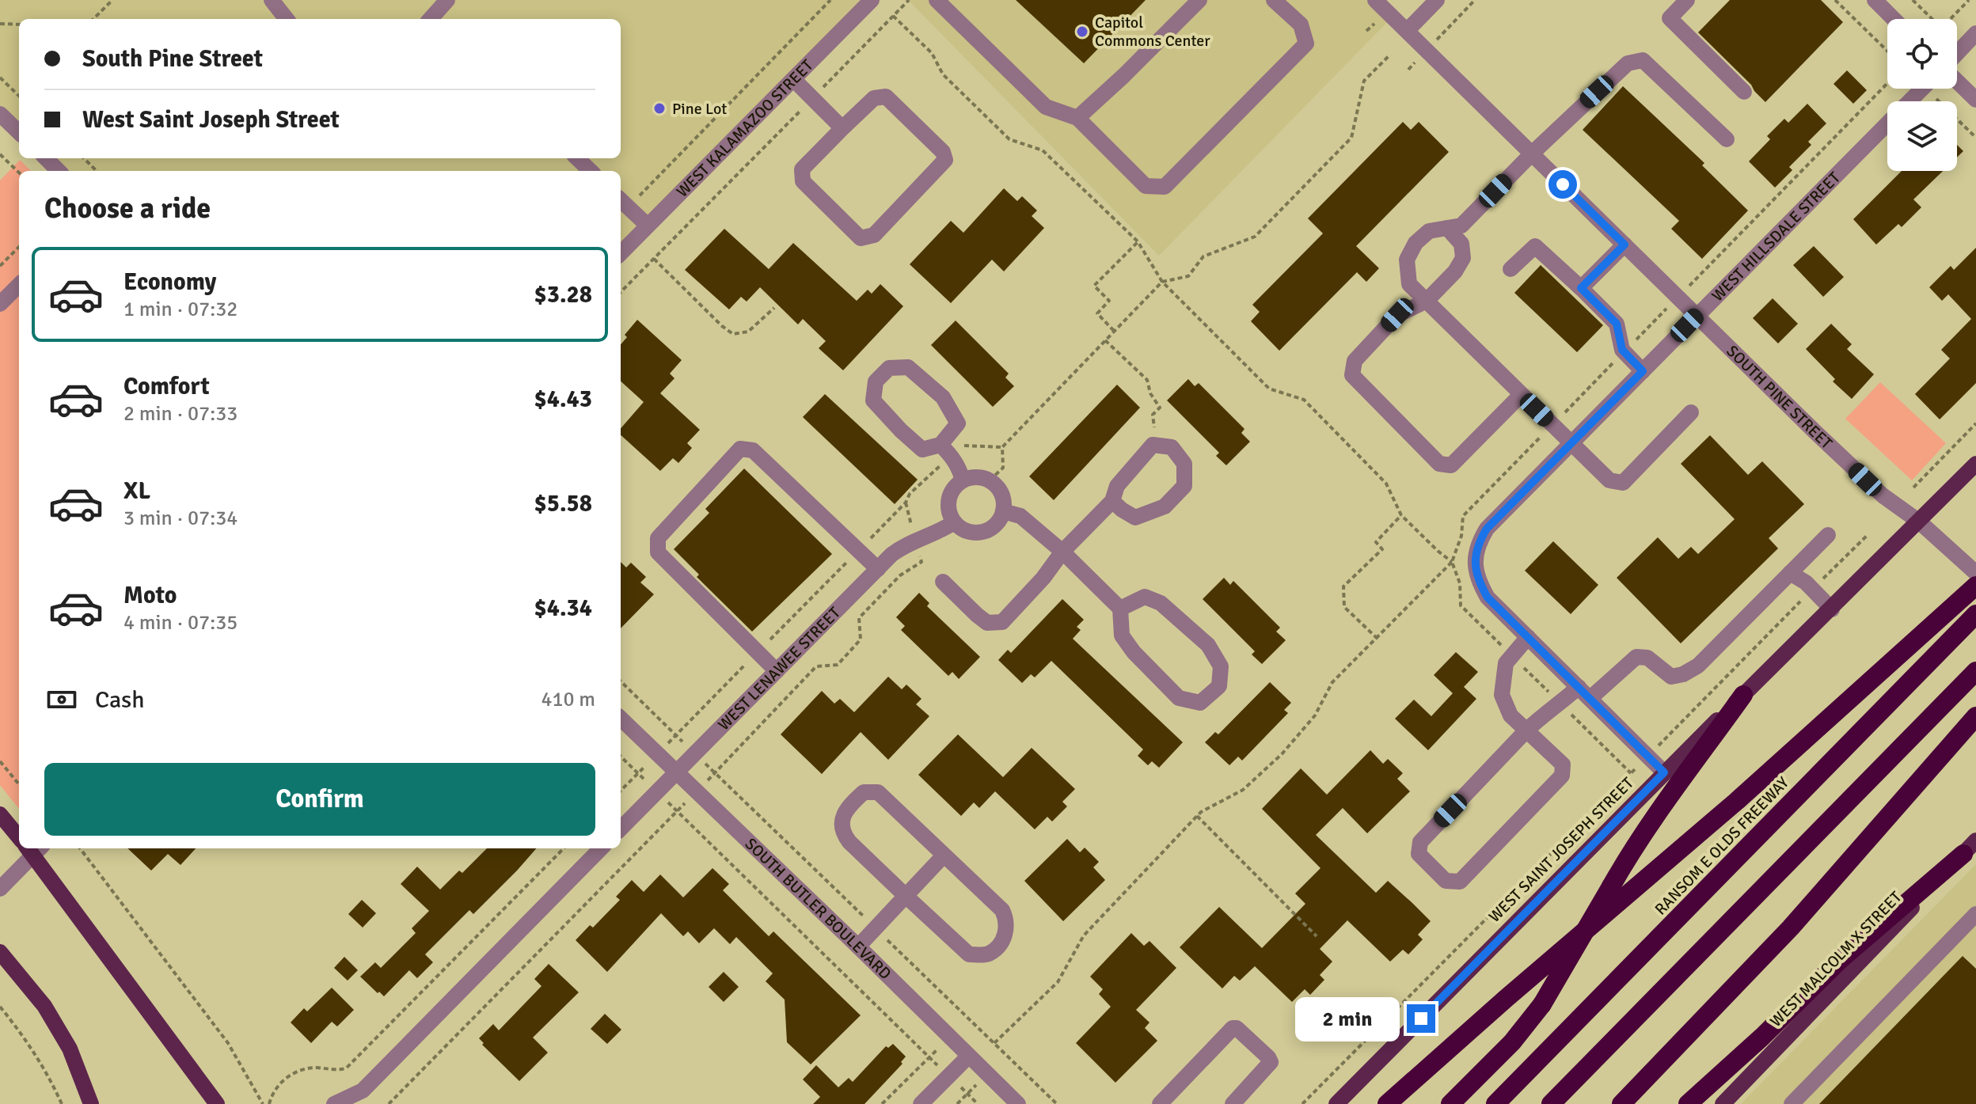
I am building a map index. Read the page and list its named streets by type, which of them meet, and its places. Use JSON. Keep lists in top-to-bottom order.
{
  "streets": {
    "highway": ["RANSOM E OLDS FREEWAY"],
    "main road": ["WEST SAINT JOSEPH STREET", "WEST MALCOLM X STREET"],
    "street": [
      "WEST KALAMAZOO STREET",
      "WEST HILLSDALE STREET",
      "SOUTH PINE STREET",
      "WEST LENAWEE STREET",
      "SOUTH BUTLER BOULEVARD"
    ]
  },
  "crossings": [
    ["WEST HILLSDALE STREET", "SOUTH PINE STREET"],
    ["SOUTH PINE STREET", "WEST SAINT JOSEPH STREET"],
    ["WEST LENAWEE STREET", "SOUTH BUTLER BOULEVARD"]
  ],
  "places": ["Capitol Commons Center", "Pine Lot"],
  "page": {
    "banner": ["South Pine Street", "West Saint Joseph Street"],
    "heading": "Choose a ride",
    "list": [
      {
        "name": "Economy",
        "note": "1 min · 07:32",
        "value": "$3.28"
      },
      {
        "name": "Comfort",
        "note": "2 min · 07:33",
        "value": "$4.43"
      },
      {
        "name": "XL",
        "note": "3 min · 07:34",
        "value": "$5.58"
      },
      {
        "name": "Moto",
        "note": "4 min · 07:35",
        "value": "$4.34"
      }
    ],
    "pay": ["Cash", "410 m"],
    "buttons": "Confirm",
    "bubble": "2 min"
  }
}
